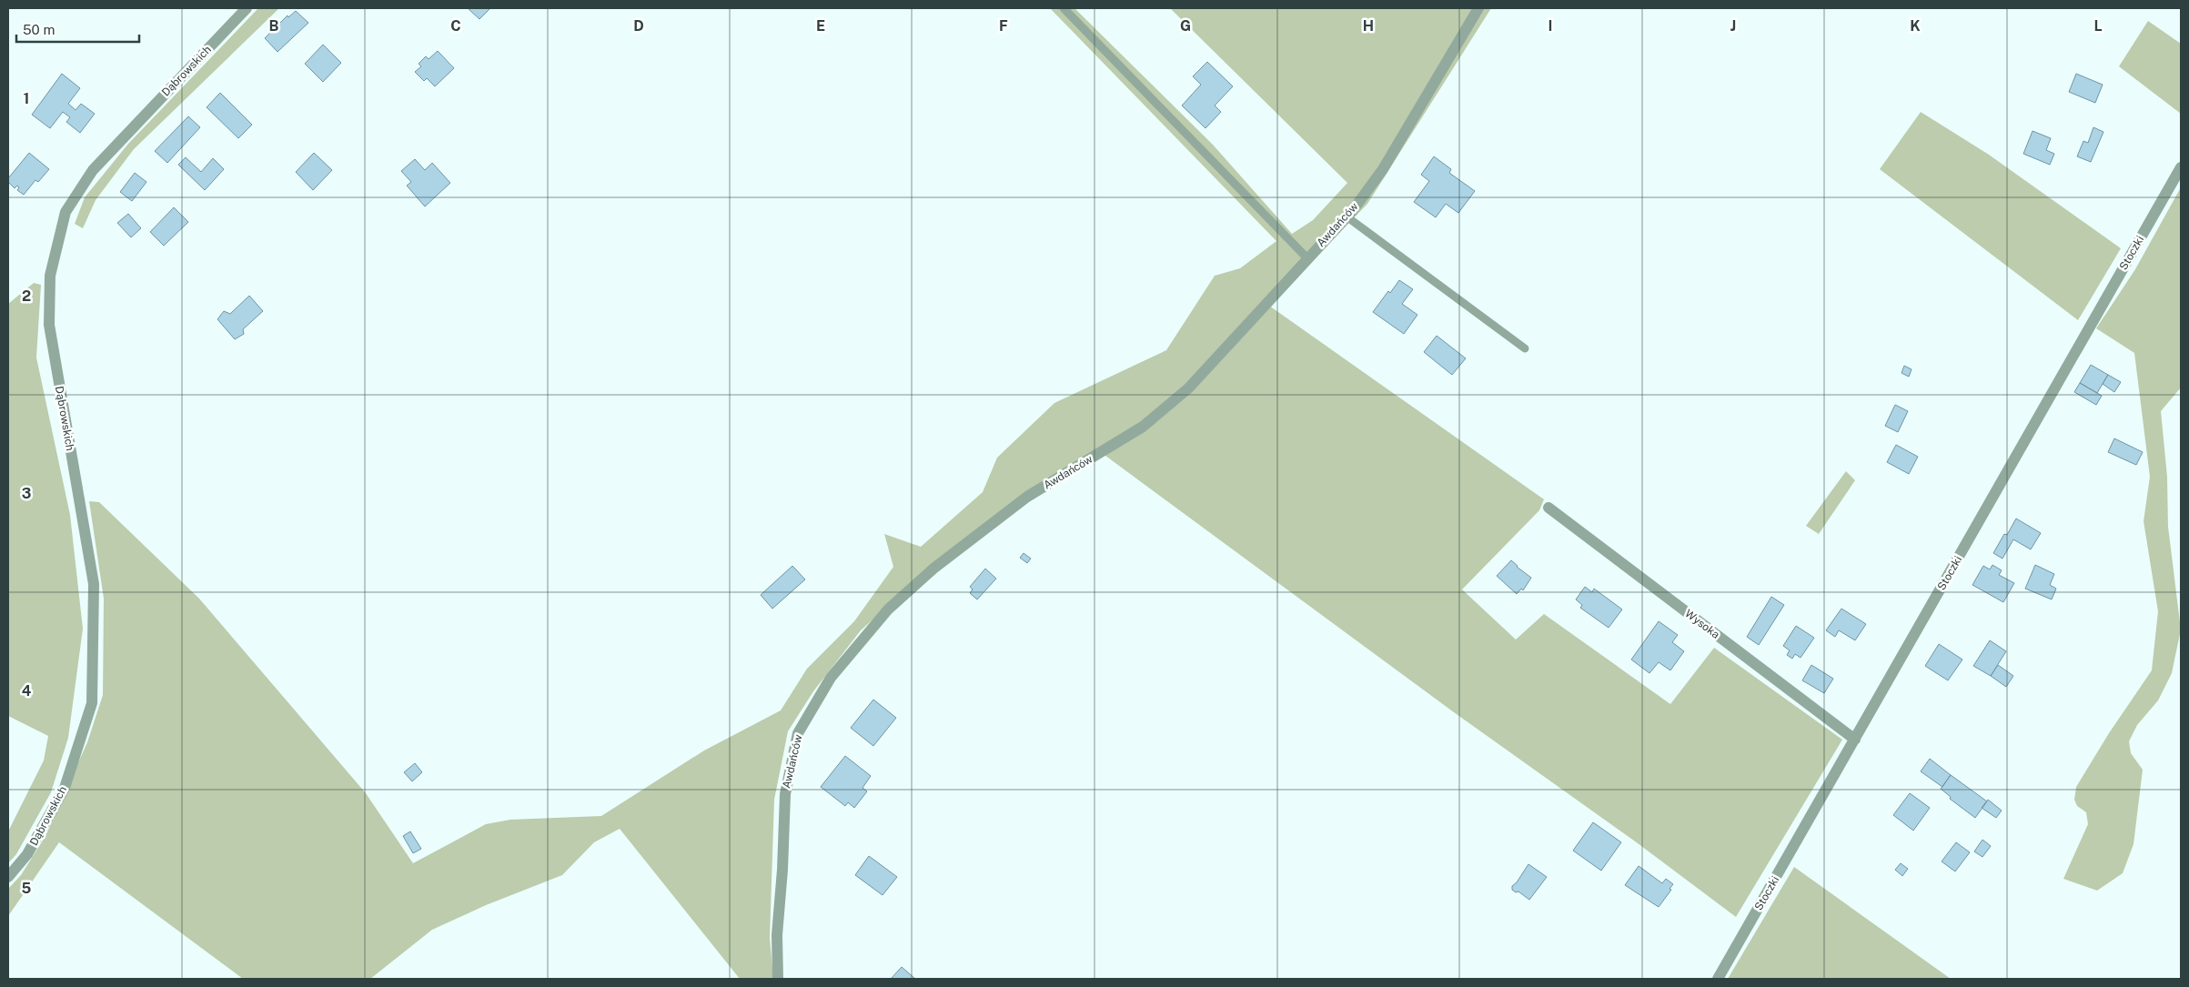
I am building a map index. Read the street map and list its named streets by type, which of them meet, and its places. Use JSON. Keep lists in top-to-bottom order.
{
  "streets": {
    "street": [
      "Dąbrowskich",
      "Awdańców",
      "Stoczki",
      "Wysoka"
    ]
  },
  "crossings": [
    ["Stoczki", "Wysoka"]
  ],
  "scale_bar": "50 m",
  "grid": {
    "columns": [
      "B",
      "C",
      "D",
      "E",
      "F",
      "G",
      "H",
      "I",
      "J",
      "K",
      "L"
    ],
    "rows": [
      "1",
      "2",
      "3",
      "4",
      "5"
    ]
  }
}
